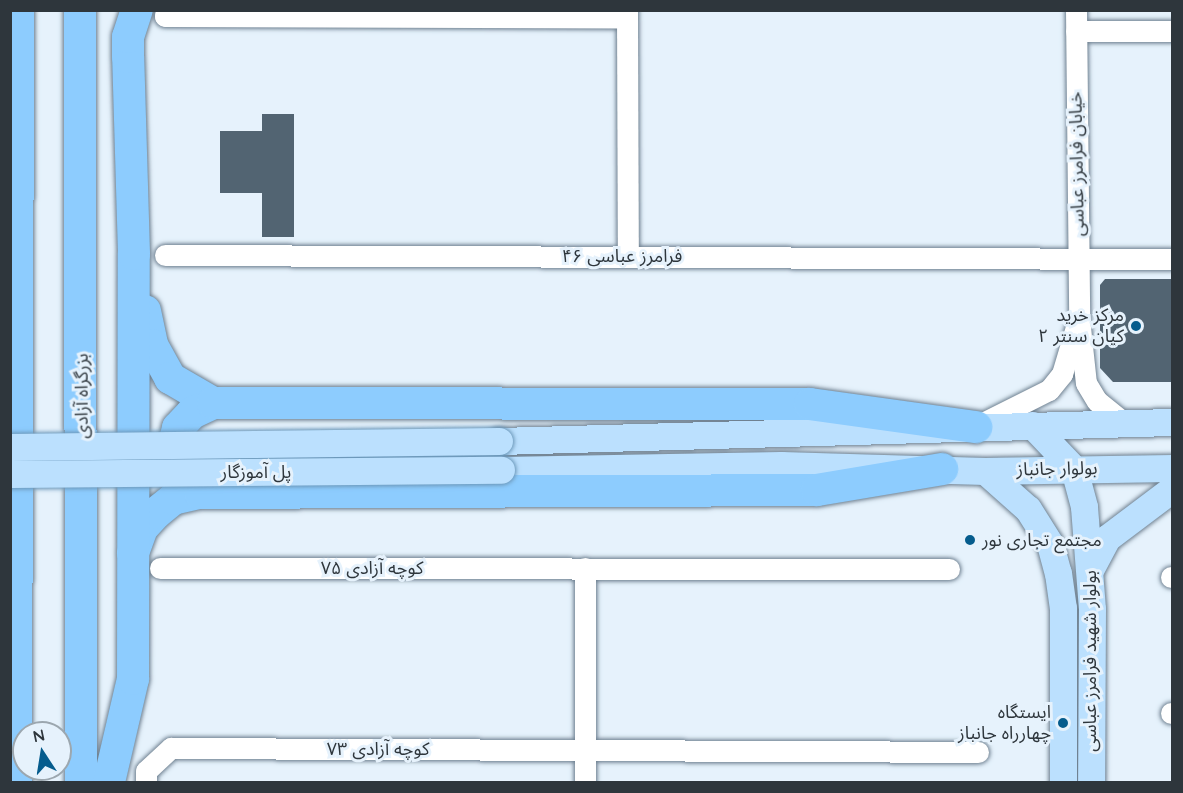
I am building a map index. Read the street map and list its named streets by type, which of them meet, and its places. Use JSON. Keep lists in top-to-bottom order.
{
  "streets": {
    "highway": ["بزرگراه آزادی"],
    "main road": ["بولوار جانباز", "پل آموزگار", "بولوار شهید فرامرز عباسی"],
    "street": [
      "خیابان فرامرز عباسی",
      "فرامرز عباسی ۴۶",
      "کوچه آزادی ۷۵",
      "کوچه آزادی ۷۳"
    ]
  },
  "crossings": [
    ["خیابان فرامرز عباسی", "فرامرز عباسی ۴۶"],
    ["بولوار جانباز", "پل آموزگار"],
    ["بولوار جانباز", "بولوار شهید فرامرز عباسی"]
  ],
  "places": ["مرکز خرید کیان سنتر ۲", "مجتمع تجاری نور", "ایستگاه چهارراه جانباز"],
  "north": "top"
}
